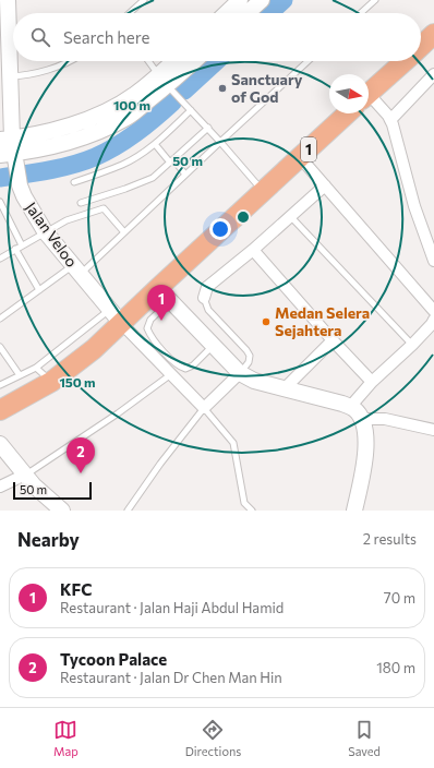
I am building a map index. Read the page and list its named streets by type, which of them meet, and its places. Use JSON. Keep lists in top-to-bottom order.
{
  "streets": {
    "highway": ["1"],
    "street": ["Jalan Veloo"]
  },
  "crossings": [
    ["1", "Jalan Veloo"]
  ],
  "places": ["Sanctuary of God", "Medan Selera Sejahtera"],
  "scale_bar": "50 m",
  "north": "right",
  "page": {
    "search": "Search here",
    "pins": ["1", "2"],
    "scale": "50 m",
    "heading": ["Nearby", "2 results"],
    "list": [
      {
        "mark": "1",
        "name": "KFC",
        "note": "Restaurant · Jalan Haji Abdul Hamid",
        "value": "70 m"
      },
      {
        "mark": "2",
        "name": "Tycoon Palace",
        "note": "Restaurant · Jalan Dr Chen Man Hin",
        "value": "180 m"
      }
    ],
    "nav": ["Map", "Directions", "Saved"]
  },
  "rings": ["100 m", "50 m", "150 m"]
}
